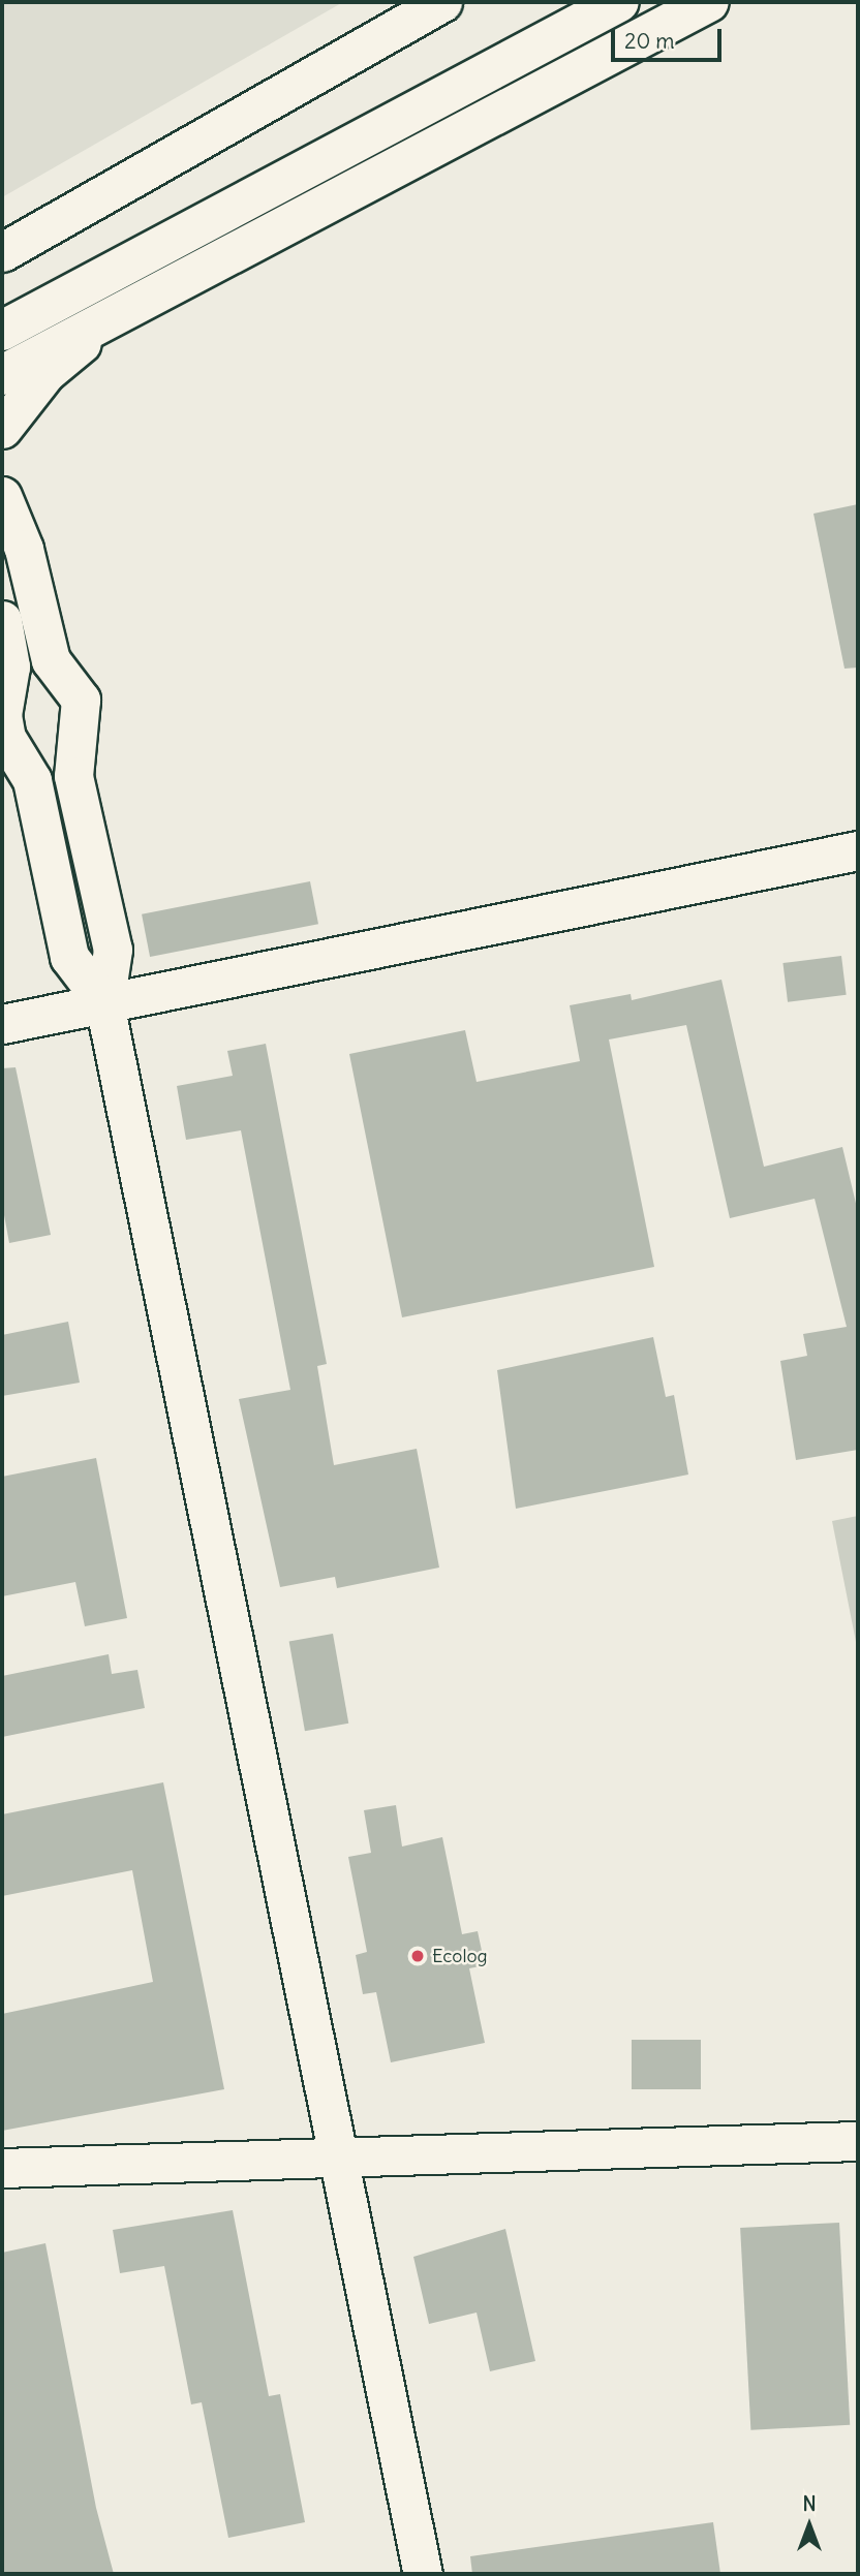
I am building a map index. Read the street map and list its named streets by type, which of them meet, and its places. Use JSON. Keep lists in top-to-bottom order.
{
  "places": ["Ecolog"],
  "scale_bar": "20 m",
  "north": "top"
}
